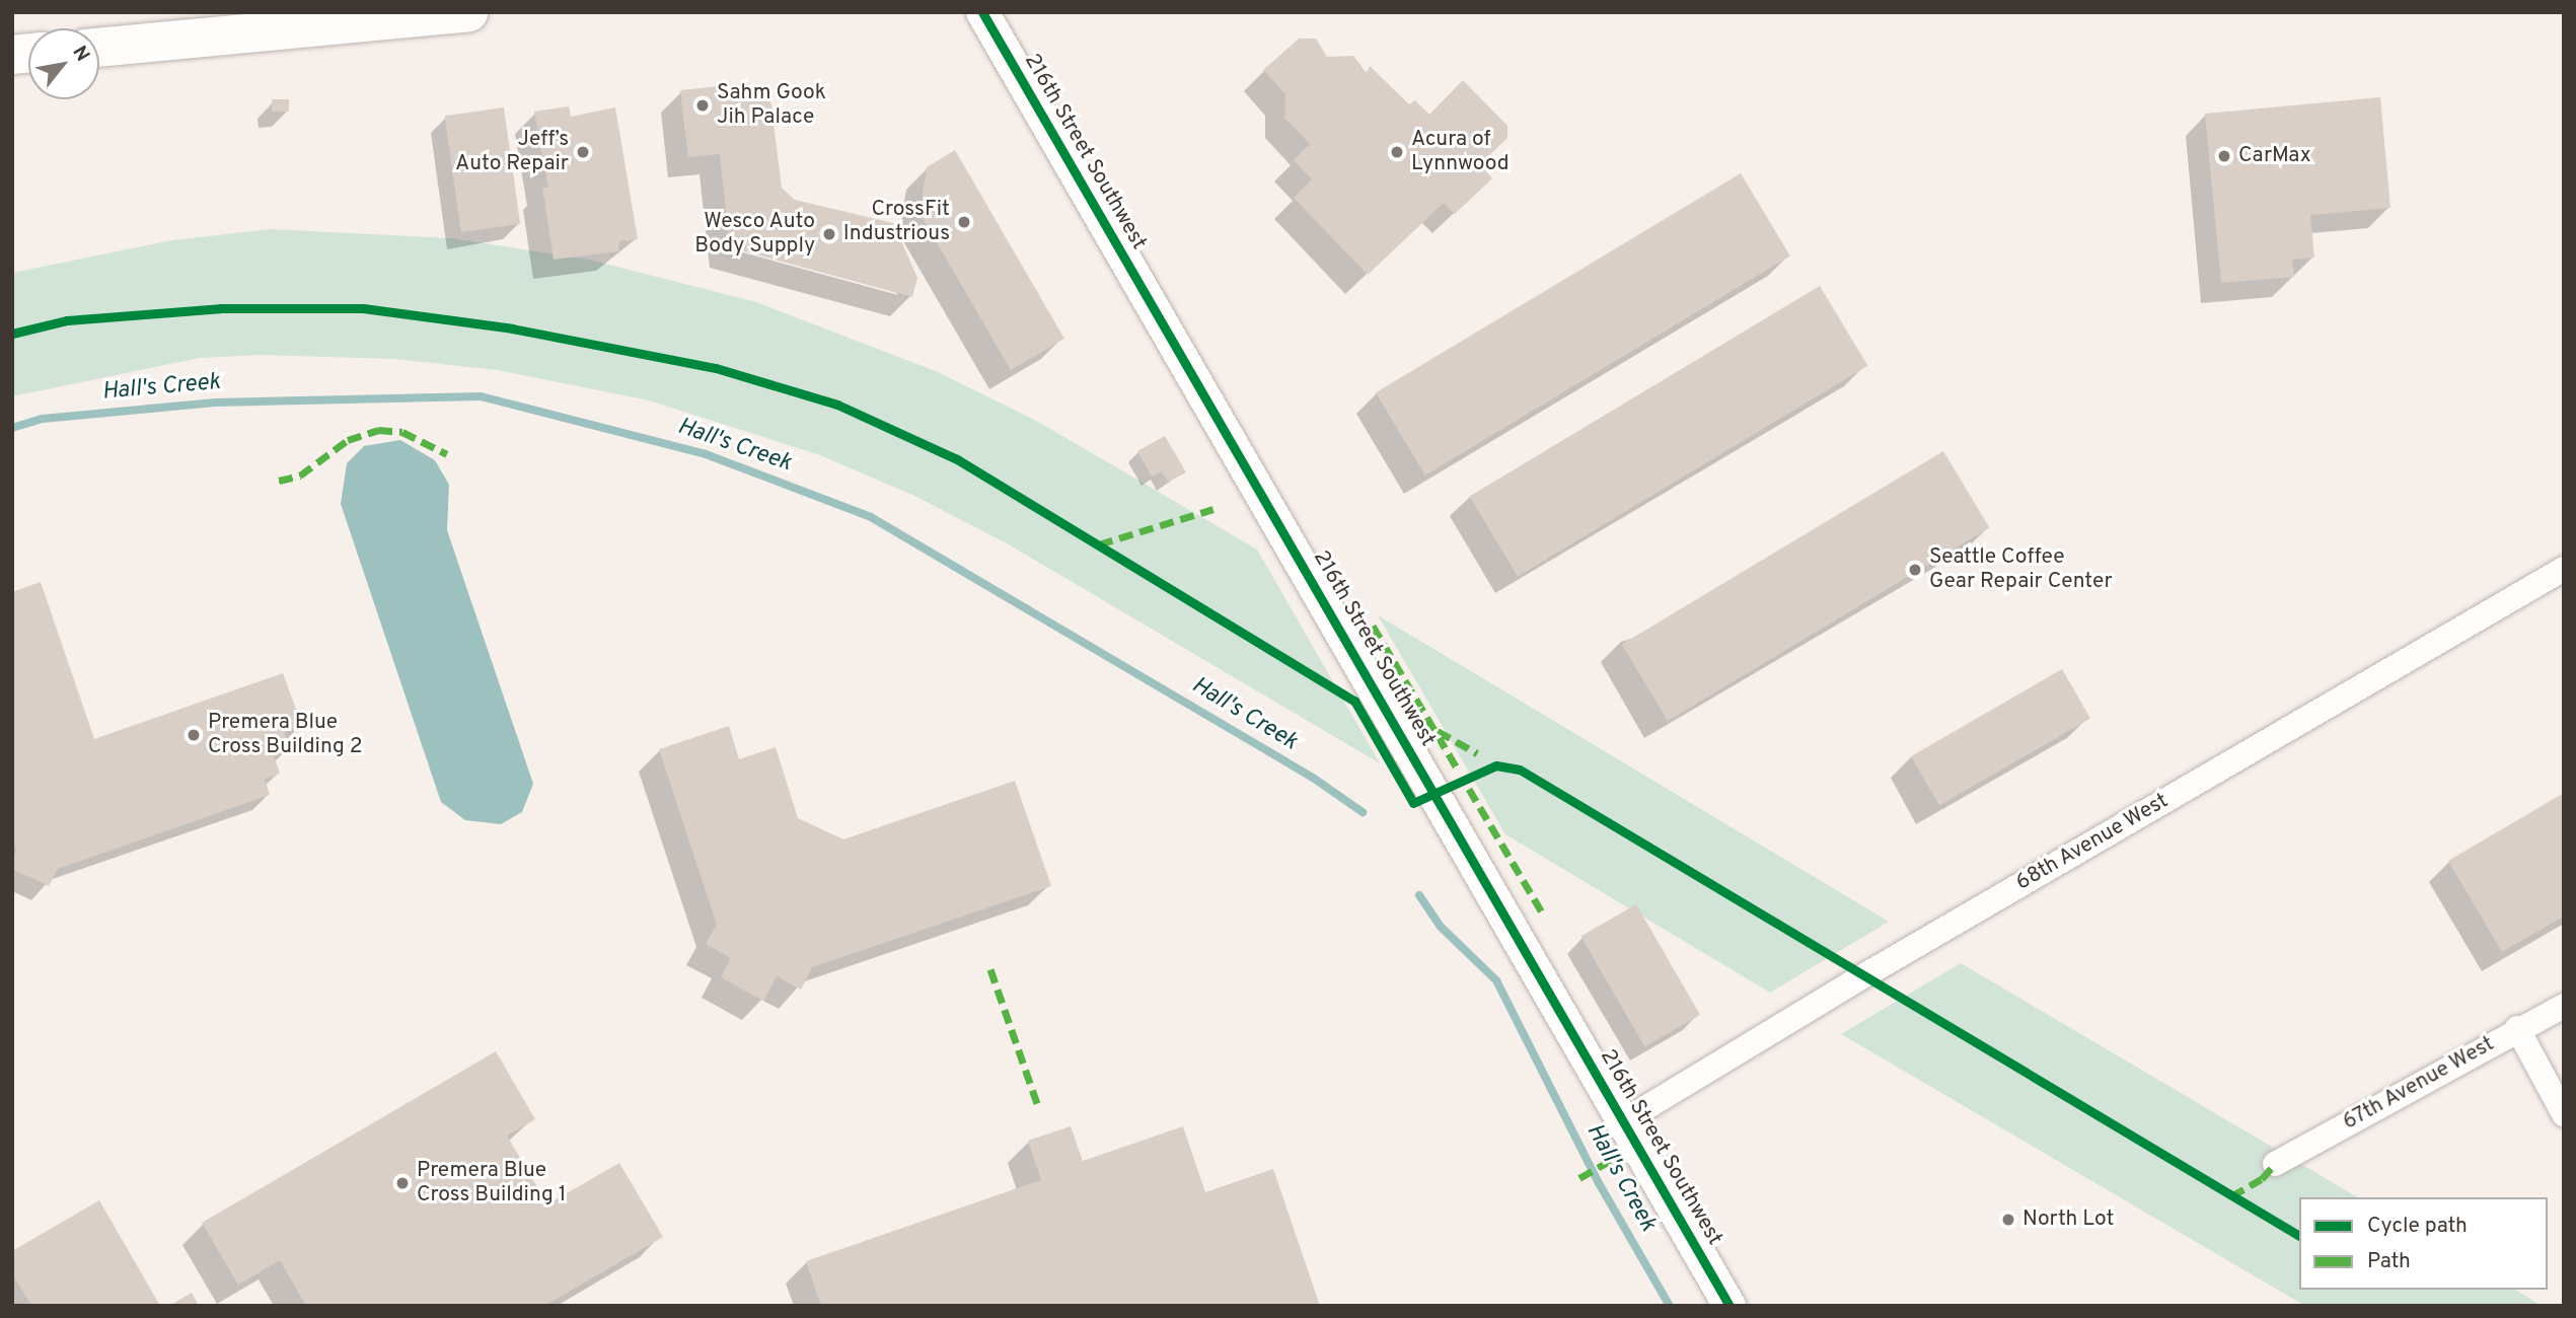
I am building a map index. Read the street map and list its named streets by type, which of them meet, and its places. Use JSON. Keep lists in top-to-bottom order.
{
  "streets": {
    "street": ["216th Street Southwest", "68th Avenue West", "67th Avenue West"]
  },
  "crossings": [
    ["216th Street Southwest", "68th Avenue West"]
  ],
  "water": ["Hall's Creek"],
  "places": [
    "Sahm Gook Jih Palace",
    "Jeff’s Auto Repair",
    "Acura of Lynnwood",
    "CarMax",
    "CrossFit Industrious",
    "Wesco Auto Body Supply",
    "Seattle Coffee Gear Repair Center",
    "Premera Blue Cross Building 2",
    "Premera Blue Cross Building 1",
    "North Lot"
  ],
  "legend": ["Cycle path", "Path"],
  "north": "top right"
}
